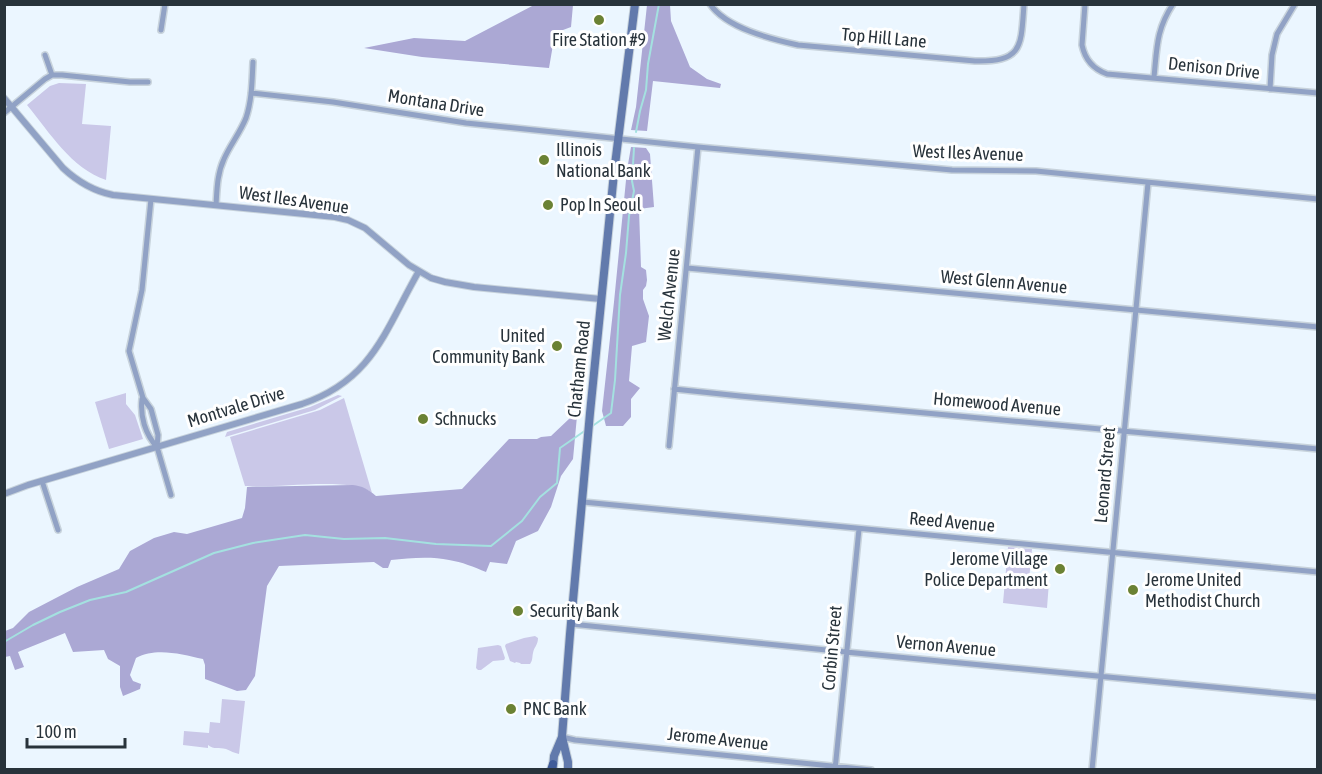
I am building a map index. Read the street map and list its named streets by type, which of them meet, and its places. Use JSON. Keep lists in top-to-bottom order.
{
  "streets": {
    "main road": ["Chatham Road"],
    "street": [
      "Top Hill Lane",
      "Denison Drive",
      "Montana Drive",
      "West Iles Avenue",
      "West Glenn Avenue",
      "Welch Avenue",
      "Homewood Avenue",
      "Montvale Drive",
      "Leonard Street",
      "Reed Avenue",
      "Vernon Avenue",
      "Corbin Street",
      "Jerome Avenue"
    ]
  },
  "crossings": [
    ["Montana Drive", "West Iles Avenue"],
    ["Montana Drive", "Chatham Road"],
    ["West Iles Avenue", "Welch Avenue"],
    ["West Iles Avenue", "Chatham Road"],
    ["West Iles Avenue", "Montvale Drive"],
    ["West Iles Avenue", "Leonard Street"],
    ["West Glenn Avenue", "Welch Avenue"],
    ["West Glenn Avenue", "Leonard Street"],
    ["Welch Avenue", "Homewood Avenue"],
    ["Chatham Road", "Reed Avenue"],
    ["Chatham Road", "Vernon Avenue"],
    ["Chatham Road", "Jerome Avenue"],
    ["Homewood Avenue", "Leonard Street"],
    ["Leonard Street", "Reed Avenue"],
    ["Leonard Street", "Vernon Avenue"],
    ["Reed Avenue", "Corbin Street"],
    ["Vernon Avenue", "Corbin Street"],
    ["Corbin Street", "Jerome Avenue"]
  ],
  "places": [
    "Fire Station #9",
    "Illinois National Bank",
    "Pop In Seoul",
    "United Community Bank",
    "Schnucks",
    "Jerome Village Police Department",
    "Jerome United Methodist Church",
    "Security Bank",
    "PNC Bank"
  ],
  "scale_bar": "100 m"
}
